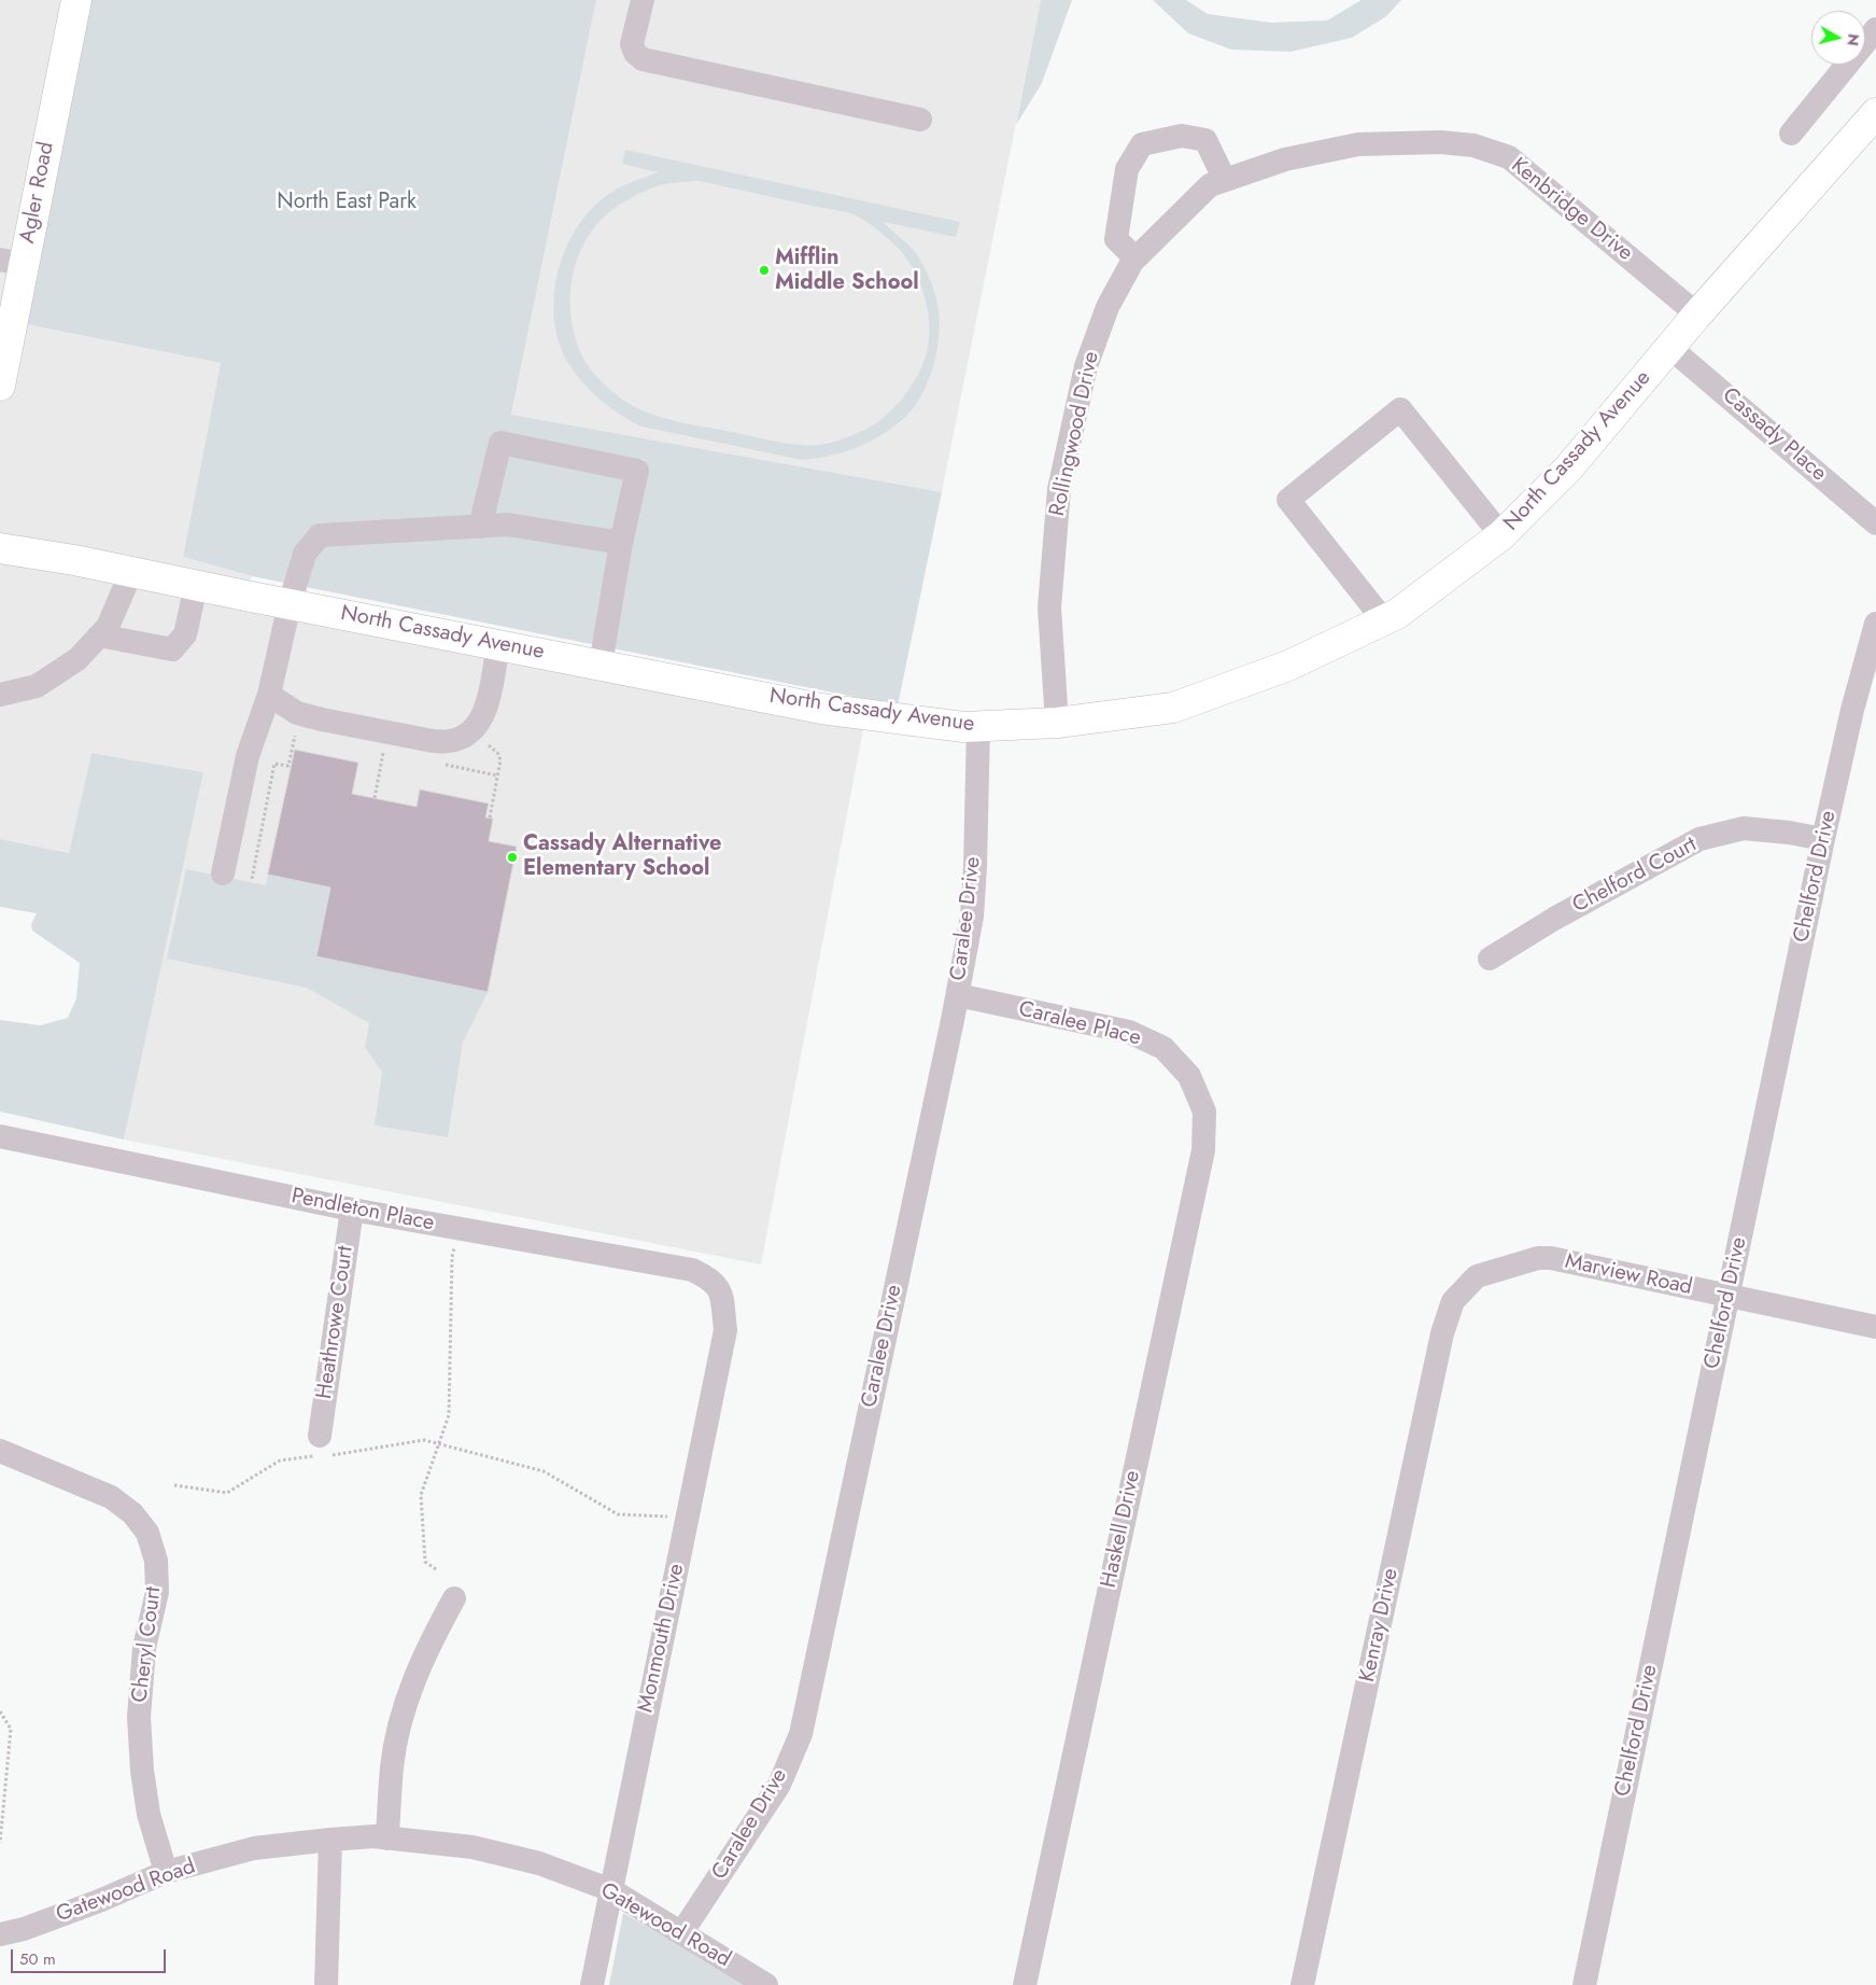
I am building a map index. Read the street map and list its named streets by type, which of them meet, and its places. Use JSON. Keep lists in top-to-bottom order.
{
  "streets": {
    "main road": ["Agler Road", "North Cassady Avenue"],
    "street": [
      "Kenbridge Drive",
      "Rollingwood Drive",
      "Cassady Place",
      "Chelford Court",
      "Chelford Drive",
      "Caralee Drive",
      "Caralee Place",
      "Pendleton Place",
      "Marview Road",
      "Heathrowe Court",
      "Haskell Drive",
      "Kenray Drive",
      "Monmouth Drive",
      "Cheryl Court",
      "Gatewood Road"
    ]
  },
  "crossings": [
    ["Kenbridge Drive", "Rollingwood Drive"],
    ["Kenbridge Drive", "North Cassady Avenue"],
    ["Rollingwood Drive", "North Cassady Avenue"],
    ["Cassady Place", "North Cassady Avenue"],
    ["North Cassady Avenue", "Caralee Drive"],
    ["Chelford Court", "Chelford Drive"],
    ["Chelford Drive", "Marview Road"],
    ["Caralee Drive", "Caralee Place"],
    ["Caralee Drive", "Gatewood Road"],
    ["Caralee Place", "Haskell Drive"],
    ["Pendleton Place", "Heathrowe Court"],
    ["Pendleton Place", "Monmouth Drive"],
    ["Marview Road", "Kenray Drive"],
    ["Monmouth Drive", "Gatewood Road"],
    ["Cheryl Court", "Gatewood Road"]
  ],
  "parks": ["North East Park"],
  "places": ["Mifflin Middle School", "Cassady Alternative Elementary School"],
  "scale_bar": "50 m",
  "north": "right"
}
